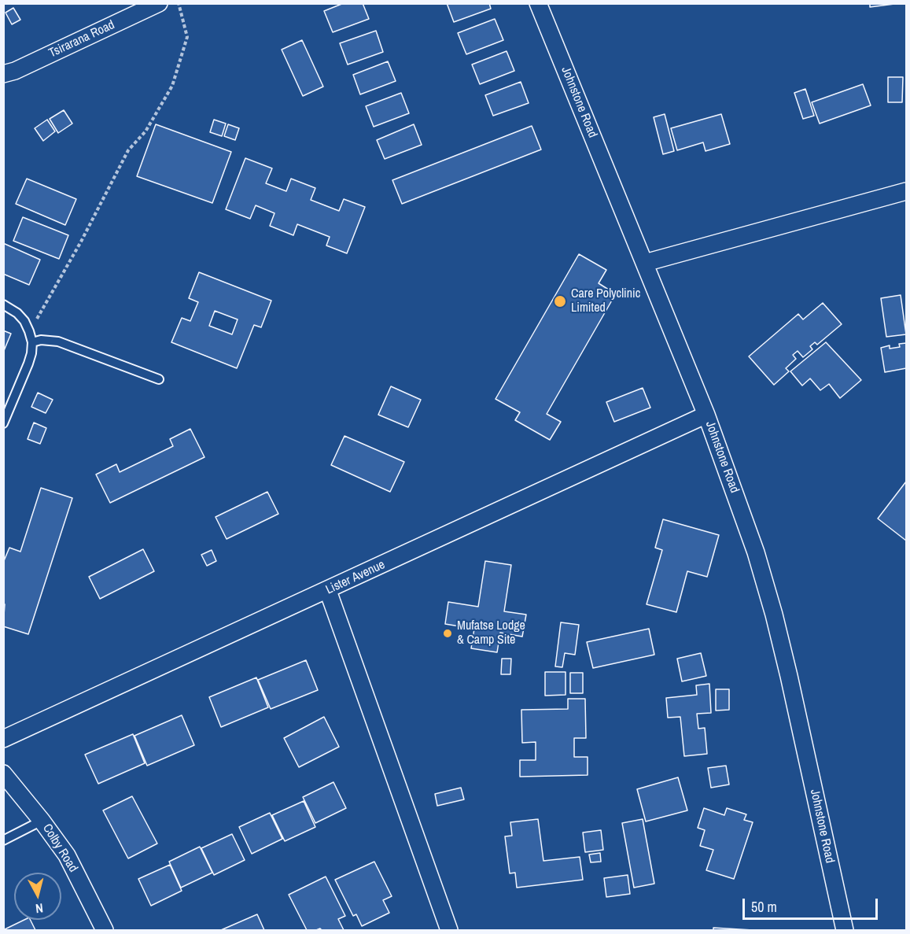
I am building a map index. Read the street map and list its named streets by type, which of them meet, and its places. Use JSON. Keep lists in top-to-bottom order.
{
  "streets": {
    "street": [
      "Tsirarana Road",
      "Johnstone Road",
      "Lister Avenue",
      "Colby Road"
    ]
  },
  "crossings": [
    ["Johnstone Road", "Lister Avenue"]
  ],
  "places": ["Care Polyclinic Limited", "Mufatse Lodge & Camp Site"],
  "scale_bar": "50 m",
  "north": "bottom"
}
